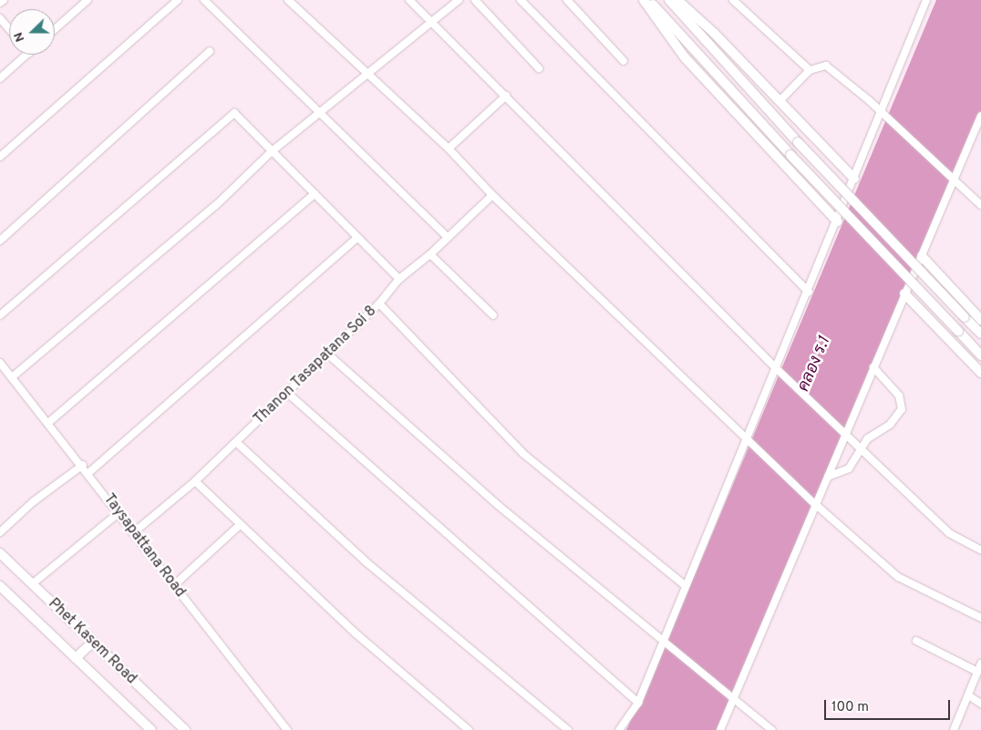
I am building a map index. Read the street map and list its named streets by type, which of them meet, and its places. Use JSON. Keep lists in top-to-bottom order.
{
  "streets": {
    "main road": ["Phet Kasem Road"],
    "street": ["Thanon Tasapatana Soi 8", "Taysapattana Road"]
  },
  "crossings": [
    ["Thanon Tasapatana Soi 8", "Taysapattana Road"]
  ],
  "water": ["คลอง ร.1"],
  "scale_bar": "100 m",
  "north": "left"
}
